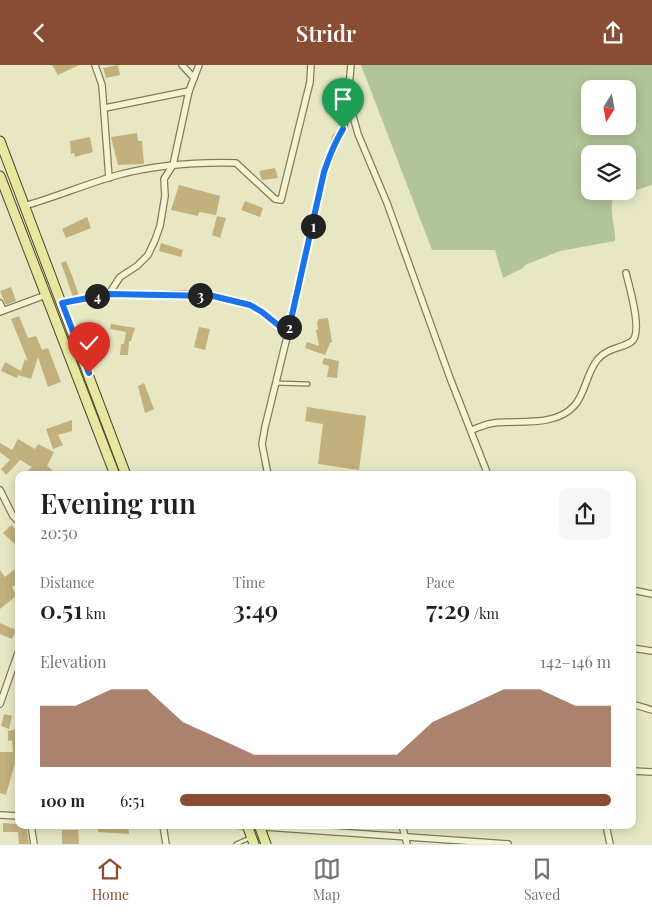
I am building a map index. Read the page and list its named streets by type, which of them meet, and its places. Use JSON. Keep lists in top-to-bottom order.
{
  "north": "bottom",
  "page": {
    "header": "Stridr",
    "pins": [
      "1",
      "3",
      "4",
      "2"
    ],
    "heading": ["Evening run", "20:50"],
    "stats": [
      ["Distance", "0.51 km"],
      ["Time", "3:49"],
      ["Pace", "7:29 /km"]
    ],
    "chart": ["Elevation", "142–146 m"],
    "list": [
      {
        "name": "100 m",
        "note": "6:51"
      }
    ],
    "tabs": ["Home", "Map", "Saved"]
  }
}
